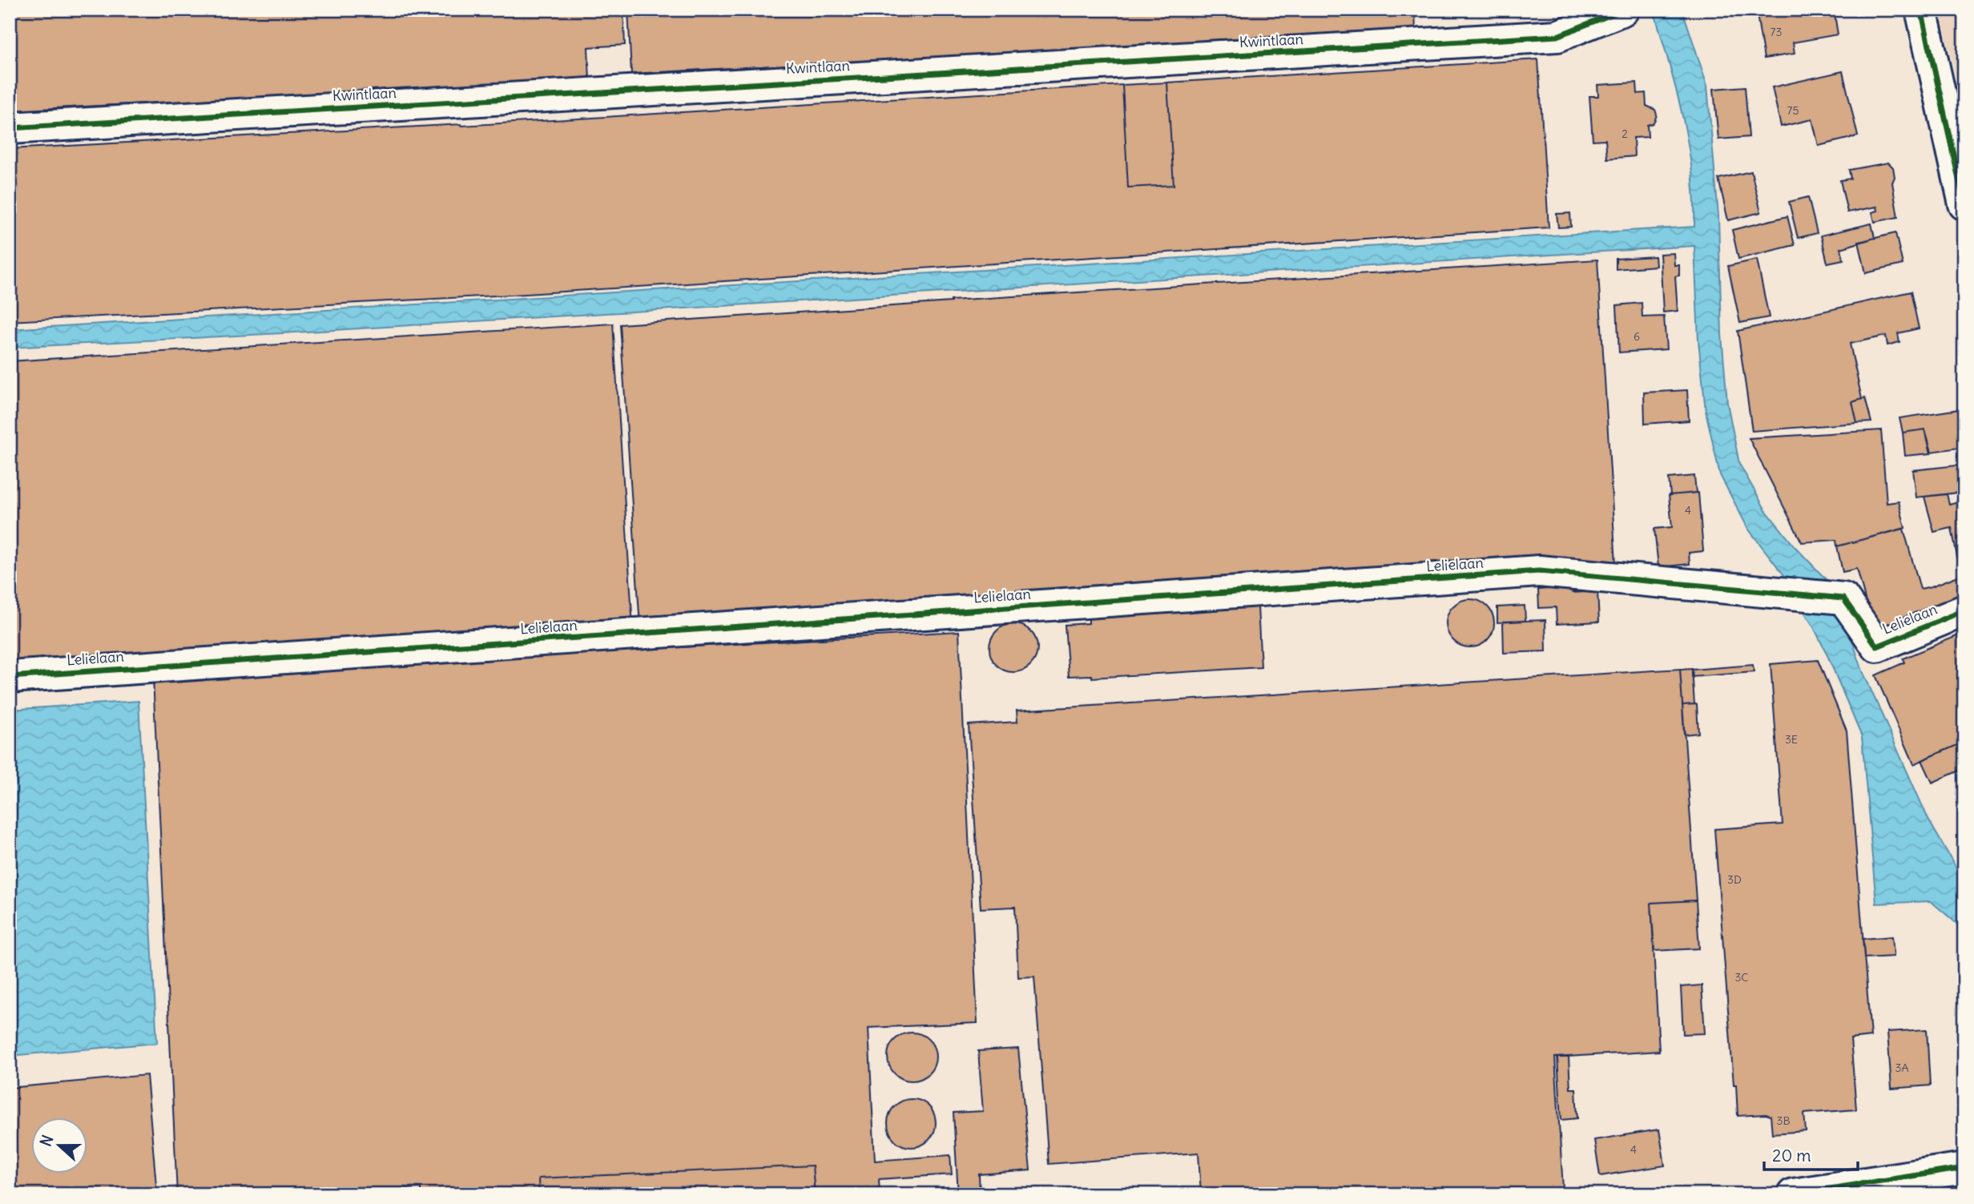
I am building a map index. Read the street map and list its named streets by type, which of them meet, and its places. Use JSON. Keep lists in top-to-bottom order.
{
  "streets": {
    "street": ["Kwintlaan", "Lelielaan"]
  },
  "house_numbers": [
    "73",
    "75",
    "2",
    "6",
    "4",
    "3E",
    "3D",
    "3C",
    "3A",
    "3B",
    "4"
  ],
  "scale_bar": "20 m",
  "north": "left"
}
